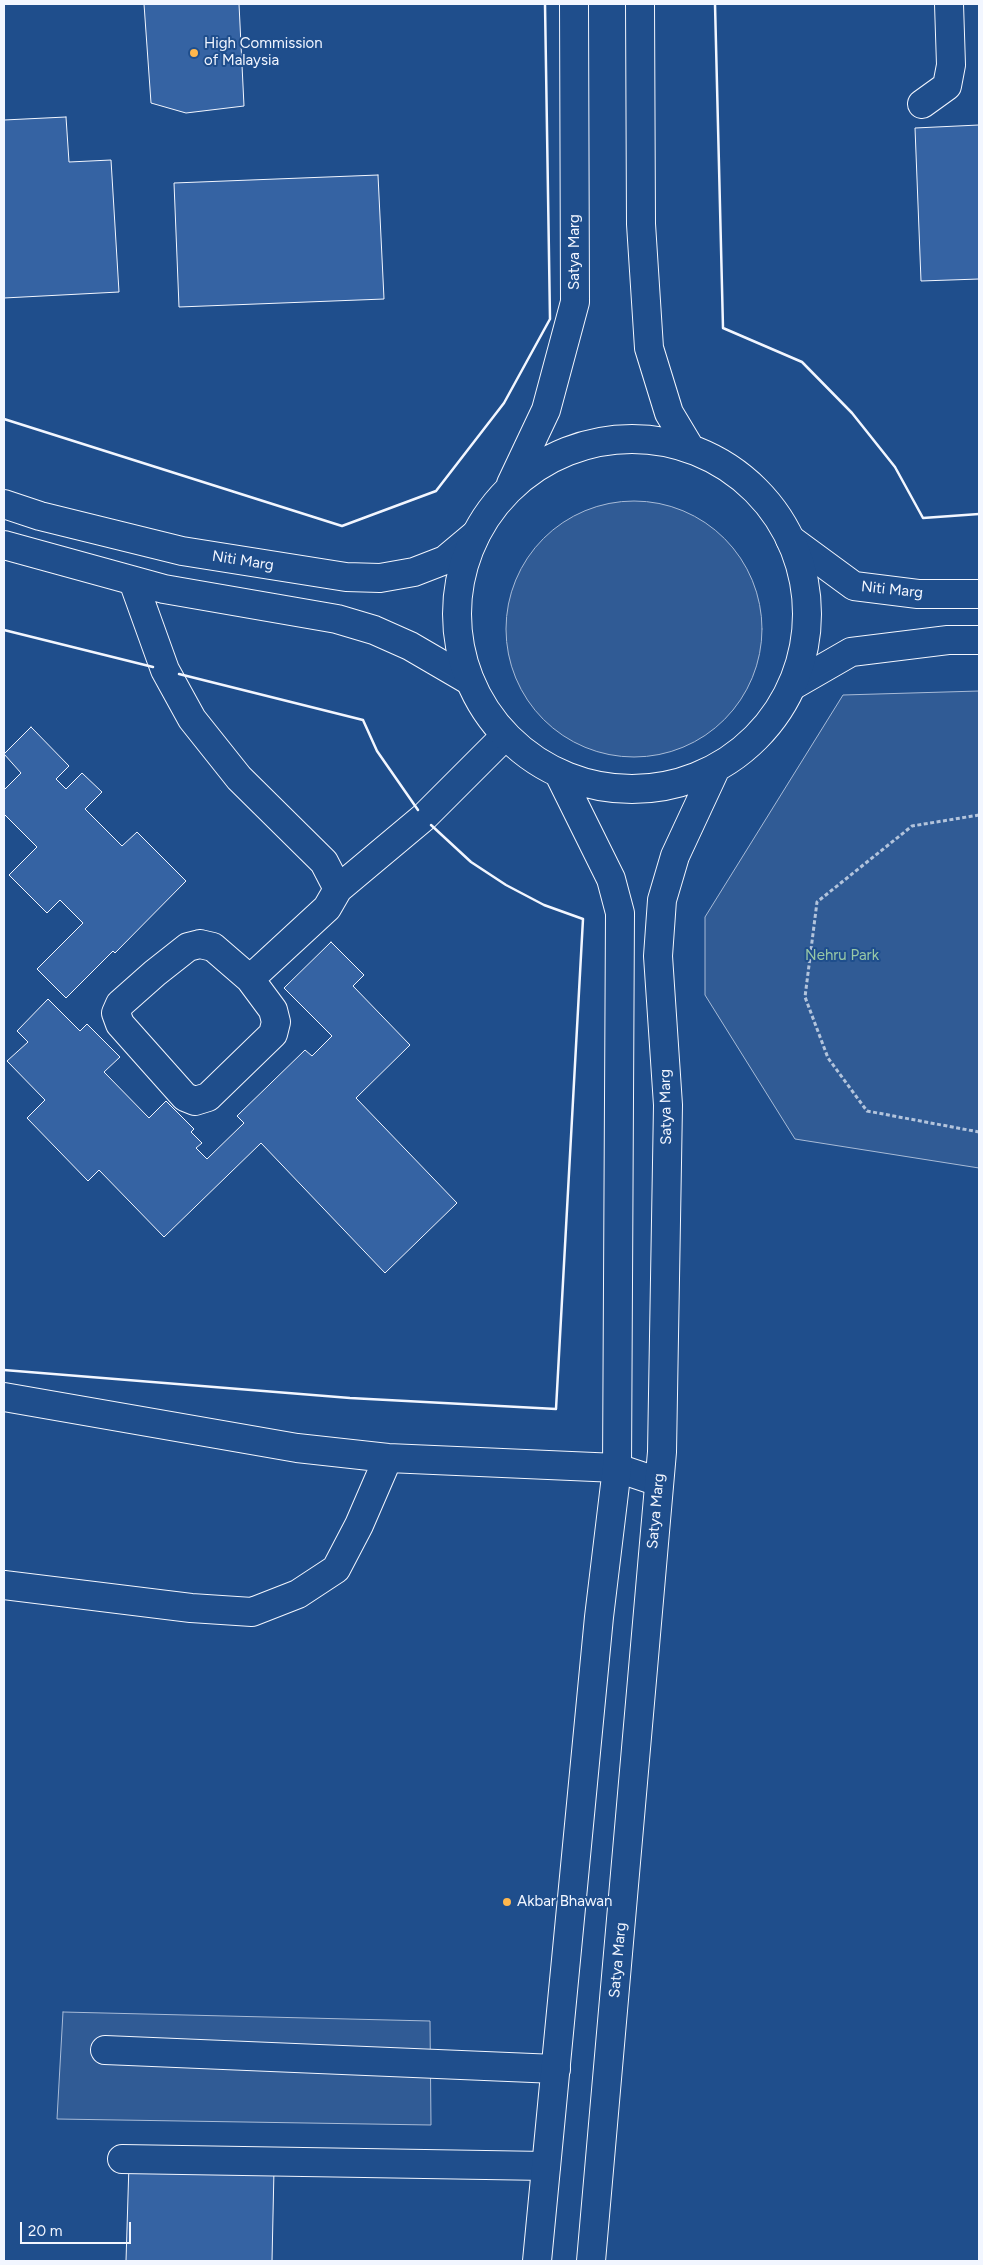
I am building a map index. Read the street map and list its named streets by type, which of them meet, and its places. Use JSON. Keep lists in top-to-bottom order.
{
  "streets": {
    "main road": ["Satya Marg", "Niti Marg"]
  },
  "parks": ["Nehru Park"],
  "places": ["High Commission of Malaysia", "Akbar Bhawan"],
  "scale_bar": "20 m"
}
